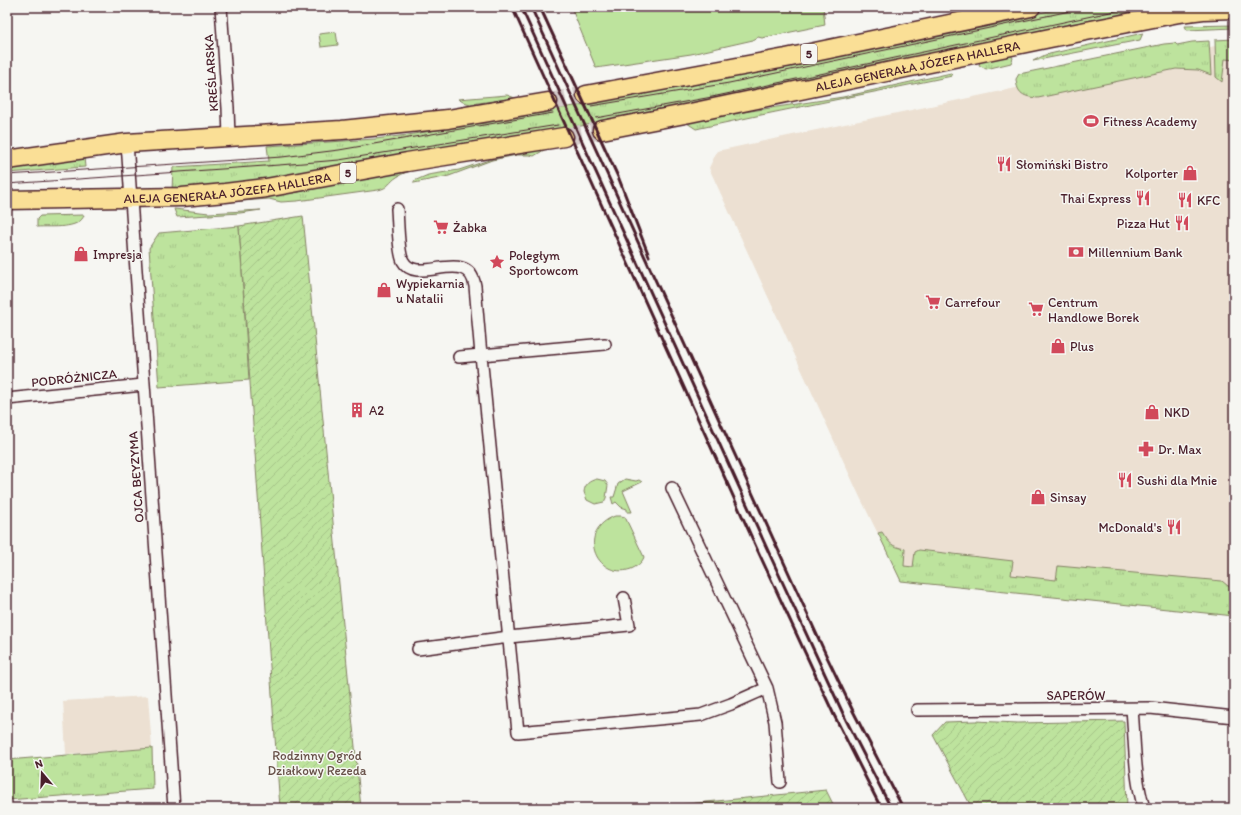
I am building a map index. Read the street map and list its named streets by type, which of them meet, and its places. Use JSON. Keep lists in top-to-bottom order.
{
  "streets": {
    "main road": ["5", "ALEJA GENERAŁA JÓZEFA HALLERA"],
    "street": [
      "KREŚLARSKA",
      "PODRÓŻNICZA",
      "OJCA BEYZYMA",
      "SAPERÓW"
    ]
  },
  "crossings": [
    ["ALEJA GENERAŁA JÓZEFA HALLERA", "OJCA BEYZYMA"],
    ["PODRÓŻNICZA", "OJCA BEYZYMA"]
  ],
  "parks": ["Rodzinny Ogród Działkowy Rezeda"],
  "places": {
    "sports": ["Fitness Academy"],
    "restaurant": [
      "Słomiński Bistro",
      "Thai Express",
      "KFC",
      "Pizza Hut",
      "Sushi dla Mnie",
      "McDonald's"
    ],
    "shop": [
      "Kolporter",
      "Impresja",
      "Wypiekarnia u Natalii",
      "Plus",
      "NKD",
      "Sinsay"
    ],
    "supermarket": ["Żabka", "Carrefour", "Centrum Handlowe Borek"],
    "bank": ["Millennium Bank"],
    "place": ["Poległym Sportowcom"],
    "building": ["A2"],
    "pharmacy": ["Dr. Max"]
  },
  "north": "top"
}
